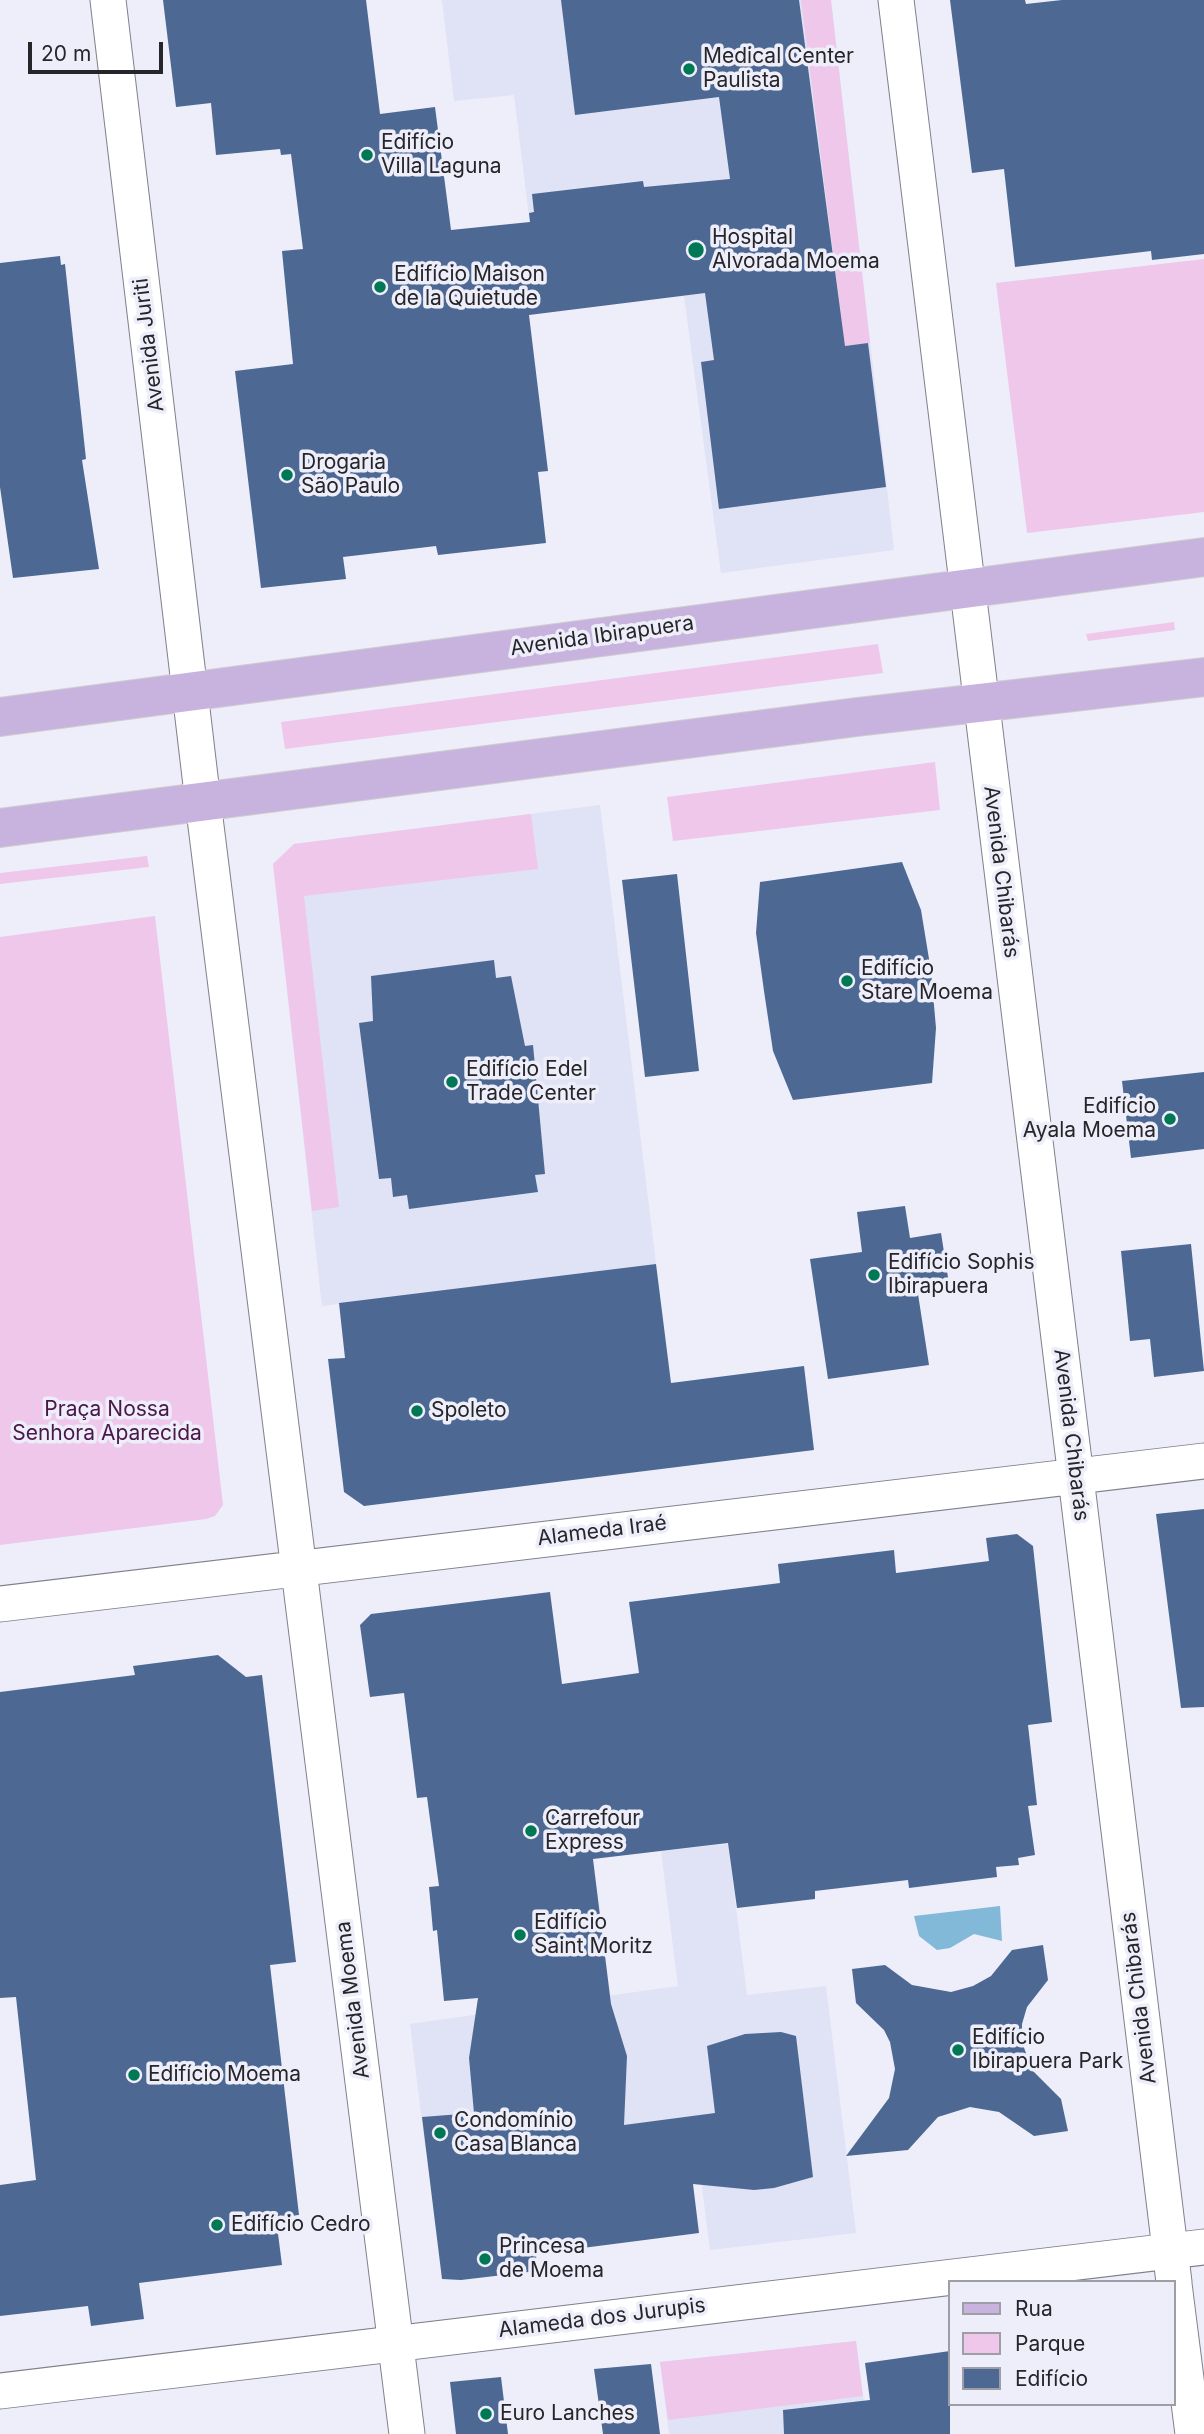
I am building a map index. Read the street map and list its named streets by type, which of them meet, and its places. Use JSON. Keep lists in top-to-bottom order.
{
  "streets": {
    "main road": ["Avenida Ibirapuera"],
    "street": [
      "Avenida Juriti",
      "Avenida Chibarás",
      "Alameda Iraé",
      "Avenida Moema",
      "Alameda dos Jurupis"
    ]
  },
  "crossings": [
    ["Avenida Juriti", "Avenida Ibirapuera"],
    ["Avenida Ibirapuera", "Avenida Chibarás"],
    ["Avenida Chibarás", "Alameda Iraé"],
    ["Avenida Chibarás", "Alameda dos Jurupis"],
    ["Alameda Iraé", "Avenida Moema"],
    ["Avenida Moema", "Alameda dos Jurupis"]
  ],
  "parks": ["Praça Nossa Senhora Aparecida"],
  "places": [
    "Medical Center Paulista",
    "Edifício Villa Laguna",
    "Hospital Alvorada Moema",
    "Edifício Maison de la Quietude",
    "Drogaria São Paulo",
    "Edifício Stare Moema",
    "Edifício Edel Trade Center",
    "Edifício Ayala Moema",
    "Edifício Sophis Ibirapuera",
    "Spoleto",
    "Carrefour Express",
    "Edifício Saint Moritz",
    "Edifício Ibirapuera Park",
    "Edifício Moema",
    "Condomínio Casa Blanca",
    "Edifício Cedro",
    "Princesa de Moema",
    "Euro Lanches"
  ],
  "legend": ["Rua", "Parque", "Edifício"],
  "scale_bar": "20 m"
}
